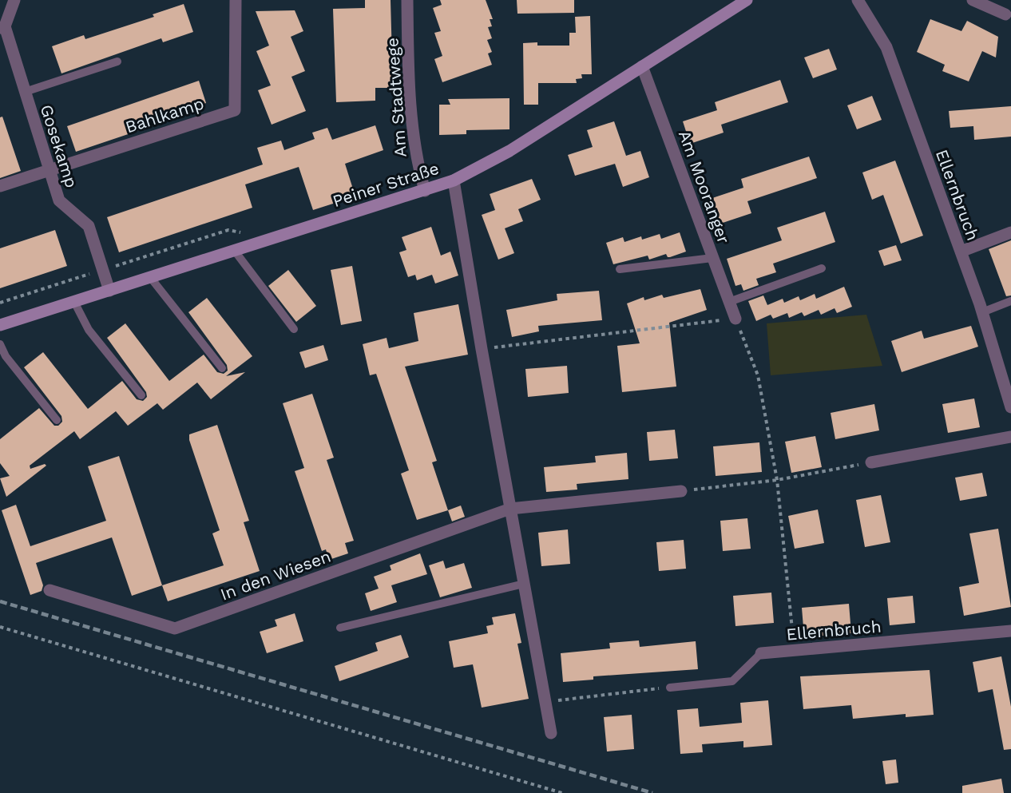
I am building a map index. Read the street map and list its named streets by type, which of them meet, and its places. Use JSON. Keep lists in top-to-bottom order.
{
  "streets": {
    "main road": ["Peiner Straße"],
    "street": [
      "Am Stadtwege",
      "Bahlkamp",
      "Gosekamp",
      "Am Mooranger",
      "Ellernbruch",
      "In den Wiesen"
    ]
  },
  "crossings": [
    ["Am Stadtwege", "Peiner Straße"],
    ["Bahlkamp", "Gosekamp"],
    ["Gosekamp", "Peiner Straße"],
    ["Peiner Straße", "Am Mooranger"]
  ]
}
